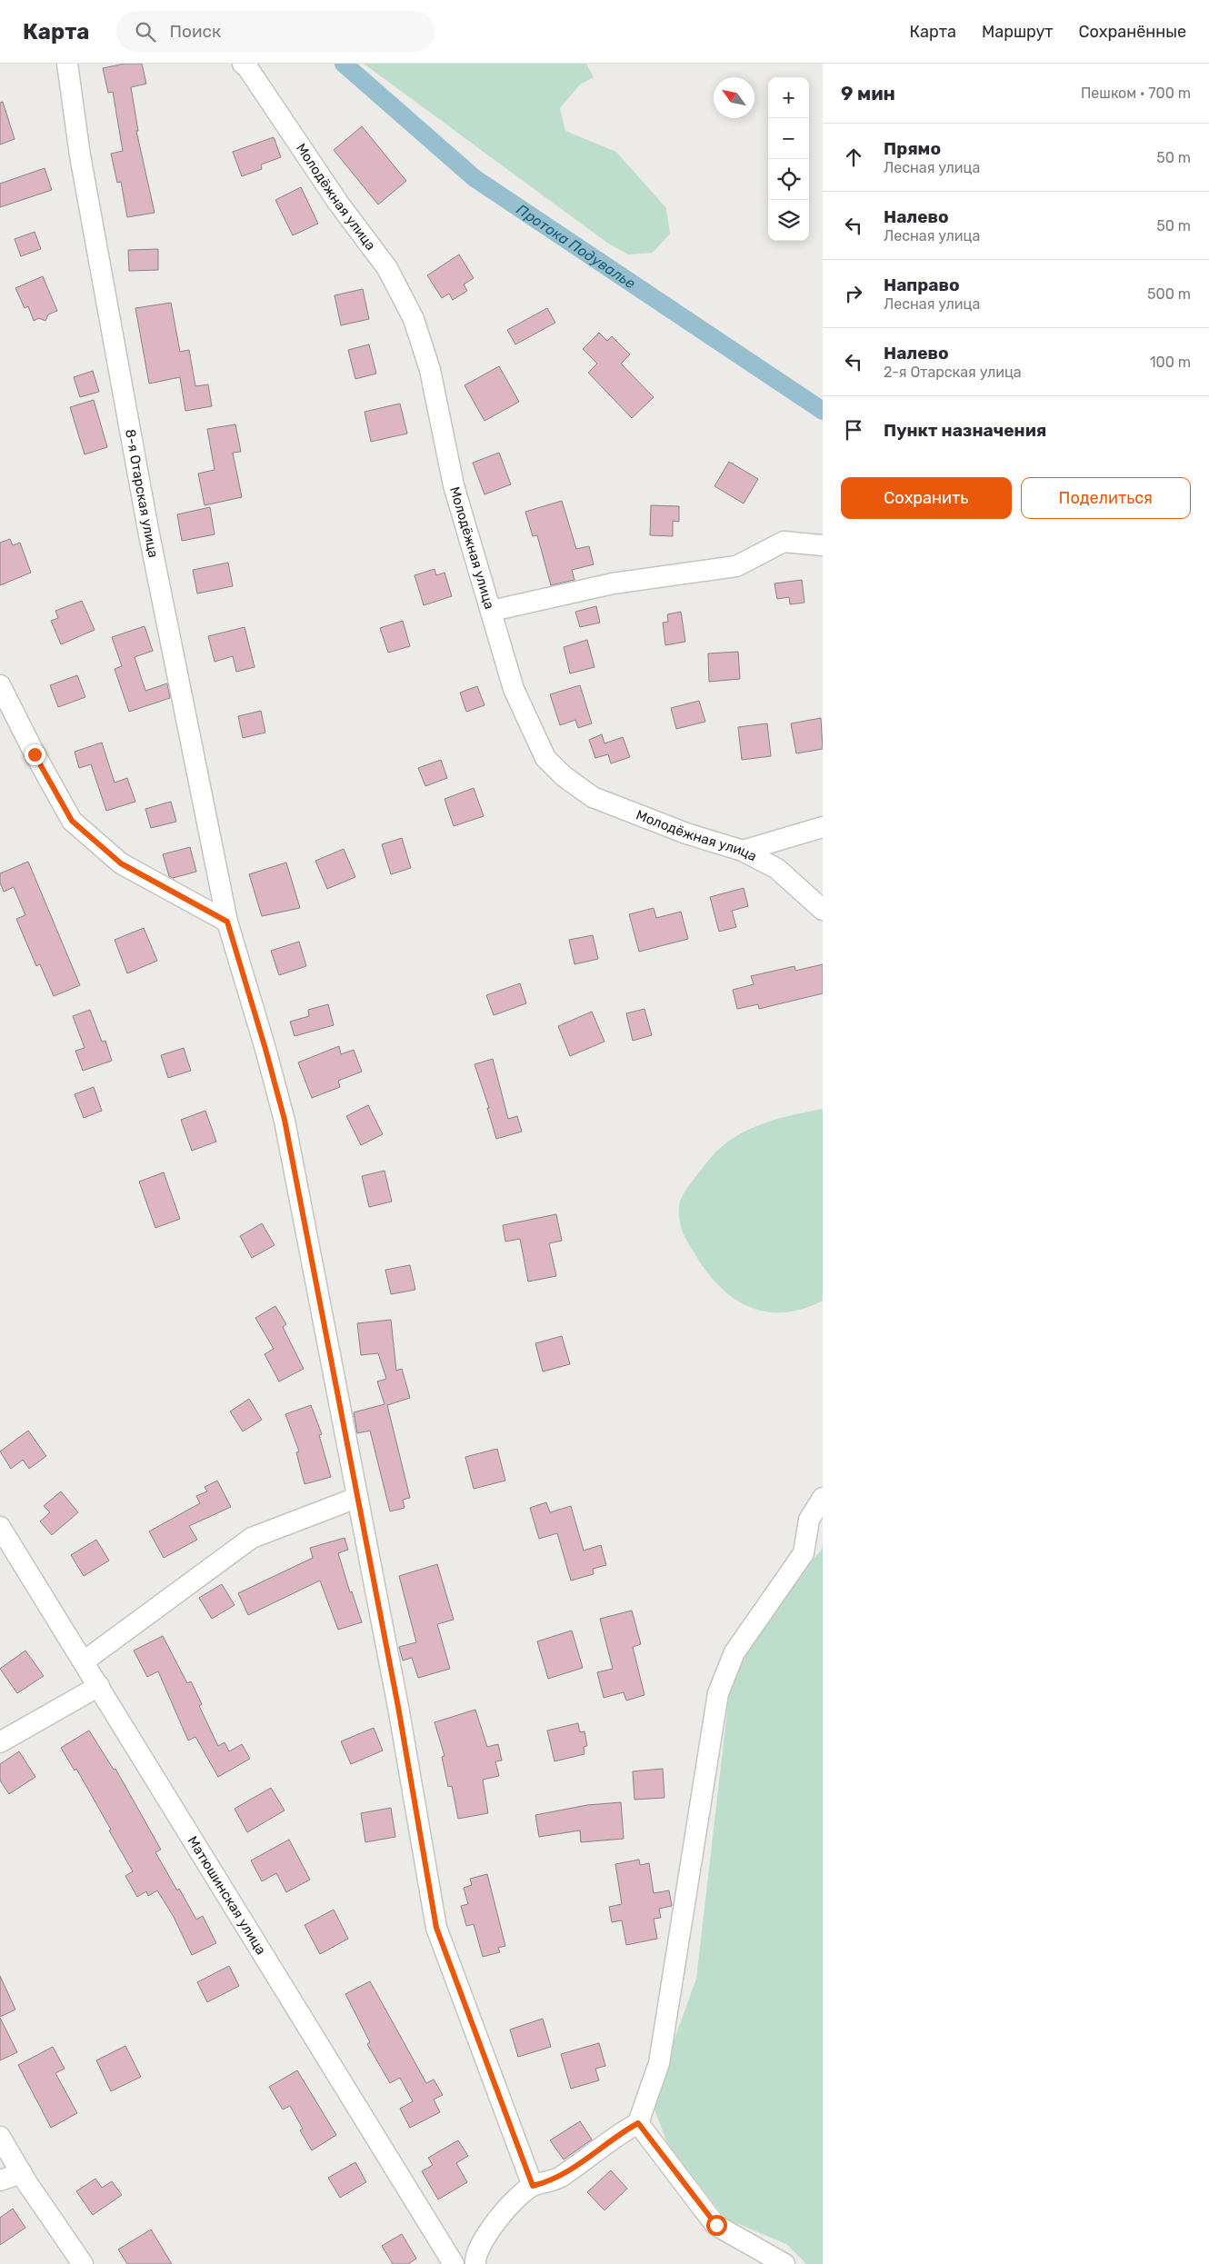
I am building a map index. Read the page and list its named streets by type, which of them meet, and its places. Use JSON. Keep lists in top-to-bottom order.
{
  "streets": {
    "street": ["Молодёжная улица", "8-я Отарская улица", "Матюшинская улица"]
  },
  "water": ["Протока Подувалье"],
  "north": "top left",
  "page": {
    "header": "Карта",
    "search": "Поиск",
    "nav": ["Карта", "Маршрут", "Сохранённые"],
    "heading": ["9 мин", "Пешком · 700 m"],
    "map_buttons": ["+", "−"],
    "list": [
      ["Прямо", "Лесная улица", "50 m"],
      ["Налево", "Лесная улица", "50 m"],
      ["Направо", "Лесная улица", "500 m"],
      ["Налево", "2-я Отарская улица", "100 m"],
      "Пункт назначения"
    ],
    "buttons": ["Сохранить", "Поделиться"]
  }
}
